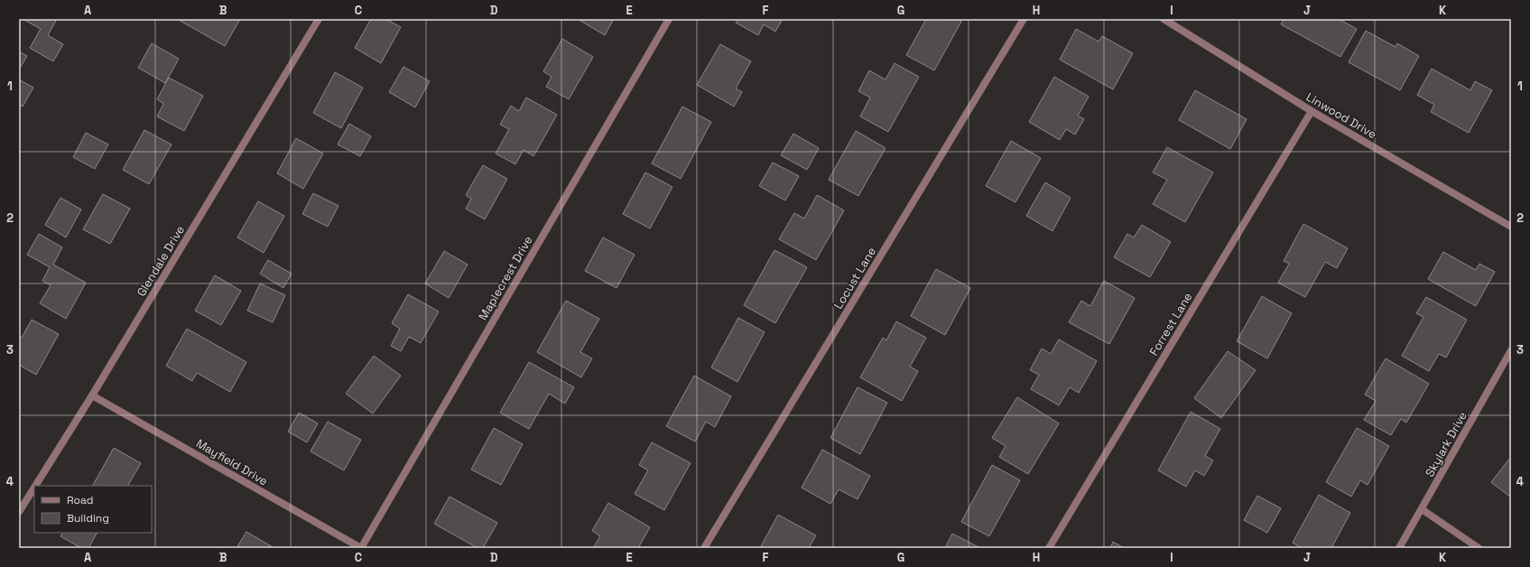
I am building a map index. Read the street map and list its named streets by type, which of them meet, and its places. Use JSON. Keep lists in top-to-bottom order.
{
  "streets": {
    "street": [
      "Linwood Drive",
      "Glendale Drive",
      "Maplecrest Drive",
      "Locust Lane",
      "Forrest Lane",
      "Skylark Drive",
      "Mayfield Drive"
    ]
  },
  "crossings": [
    ["Linwood Drive", "Forrest Lane"],
    ["Glendale Drive", "Mayfield Drive"],
    ["Maplecrest Drive", "Mayfield Drive"]
  ],
  "legend": ["Road", "Building"],
  "grid": {
    "columns": [
      "A",
      "B",
      "C",
      "D",
      "E",
      "F",
      "G",
      "H",
      "I",
      "J",
      "K"
    ],
    "rows": [
      "1",
      "2",
      "3",
      "4"
    ]
  }
}
